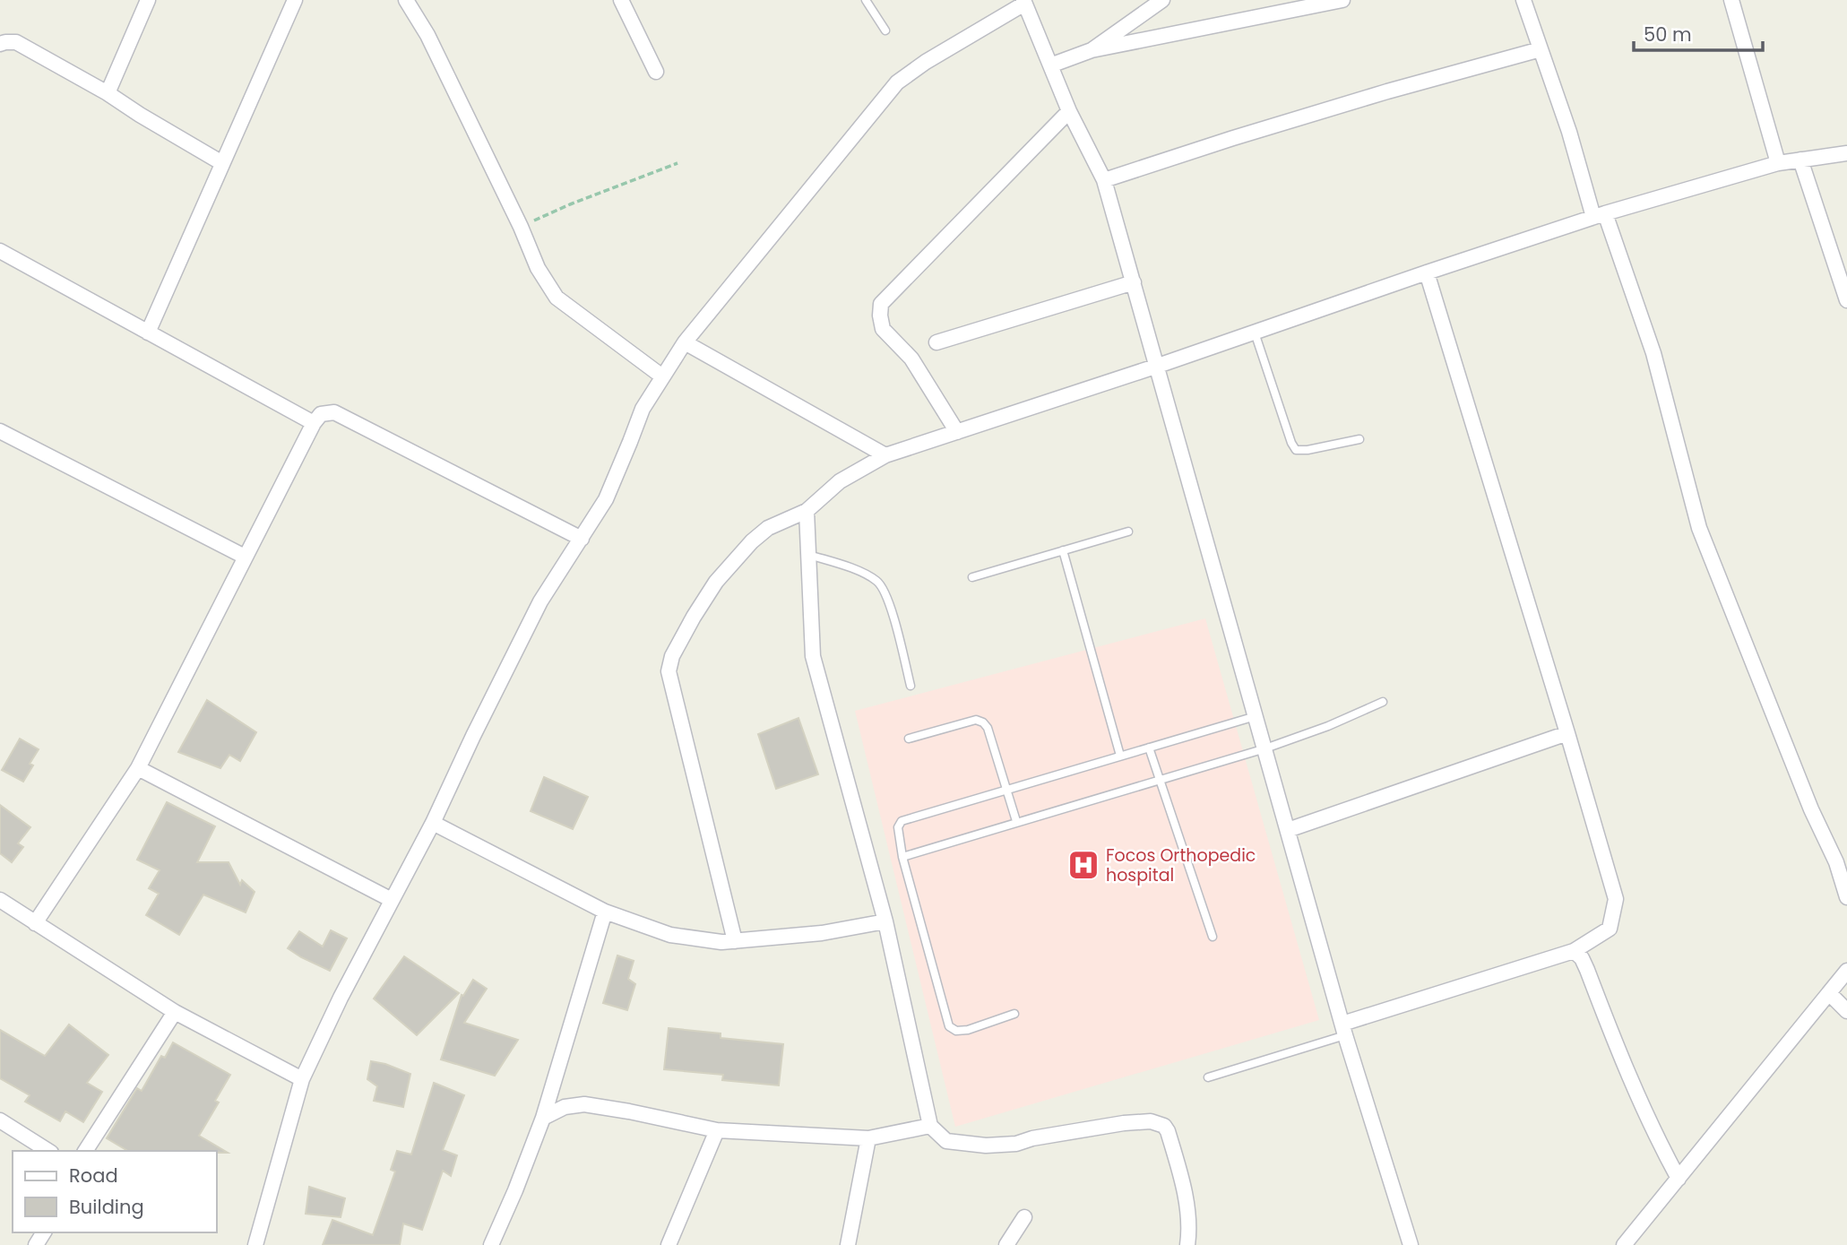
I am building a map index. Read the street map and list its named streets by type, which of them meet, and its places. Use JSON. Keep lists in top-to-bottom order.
{
  "places": {
    "hospital": ["Focos Orthopedic hospital"]
  },
  "legend": ["Road", "Building"],
  "scale_bar": "50 m"
}
